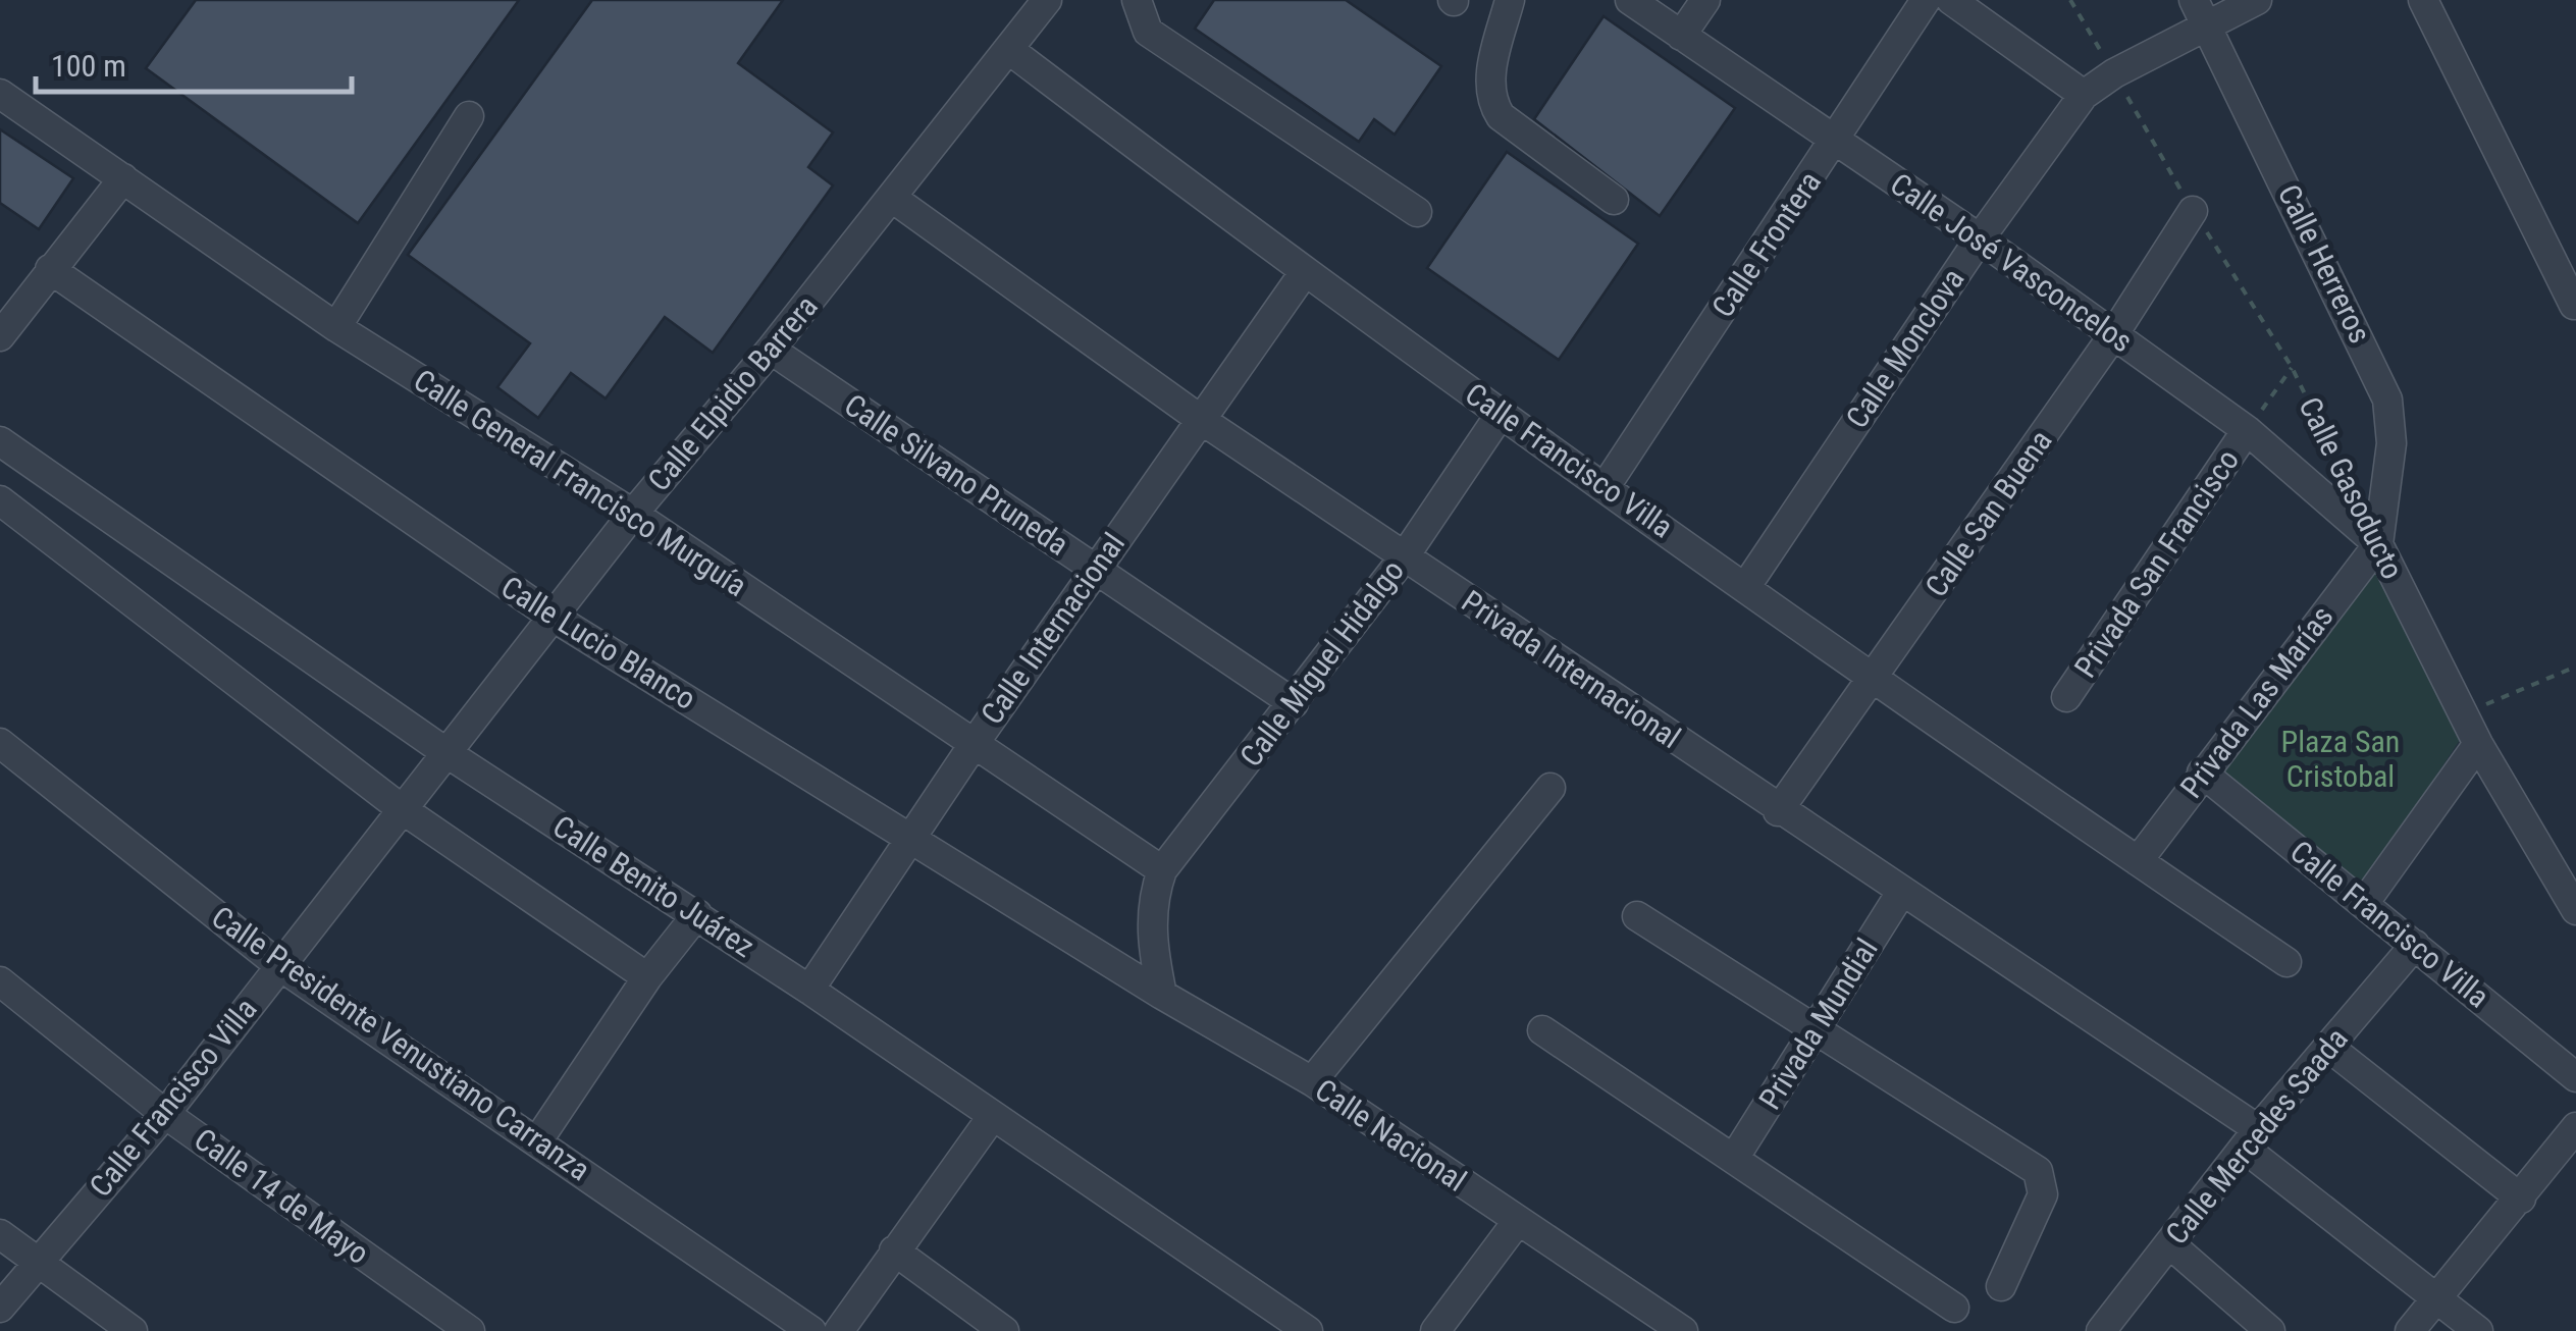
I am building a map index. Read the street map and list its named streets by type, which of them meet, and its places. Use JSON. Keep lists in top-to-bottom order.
{
  "streets": {
    "street": [
      "Calle Frontera",
      "Calle José Vasconcelos",
      "Calle Herreros",
      "Calle Monclova",
      "Calle Elpidio Barrera",
      "Calle Francisco Villa",
      "Calle Silvano Pruneda",
      "Calle General Francisco Murguía",
      "Calle Gasoducto",
      "Calle San Buena",
      "Privada San Francisco",
      "Calle Internacional",
      "Calle Lucio Blanco",
      "Calle Miguel Hidalgo",
      "Privada Internacional",
      "Privada Las Marías",
      "Calle Benito Juárez",
      "Privada Mundial",
      "Calle Presidente Venustiano Carranza",
      "Calle Nacional",
      "Calle Mercedes Saada",
      "Calle 14 de Mayo"
    ]
  },
  "crossings": [
    ["Calle Frontera", "Calle José Vasconcelos"],
    ["Calle Frontera", "Calle Francisco Villa"],
    ["Calle José Vasconcelos", "Calle Herreros"],
    ["Calle José Vasconcelos", "Calle Monclova"],
    ["Calle José Vasconcelos", "Calle Gasoducto"],
    ["Calle José Vasconcelos", "Calle San Buena"],
    ["Calle José Vasconcelos", "Privada San Francisco"],
    ["Calle José Vasconcelos", "Privada Las Marías"],
    ["Calle Herreros", "Calle Monclova"],
    ["Calle Herreros", "Calle Gasoducto"],
    ["Calle Herreros", "Privada Las Marías"],
    ["Calle Monclova", "Calle Francisco Villa"],
    ["Calle Monclova", "Calle Gasoducto"],
    ["Calle Elpidio Barrera", "Calle Francisco Villa"],
    ["Calle Elpidio Barrera", "Calle Silvano Pruneda"],
    ["Calle Elpidio Barrera", "Calle General Francisco Murguía"],
    ["Calle Elpidio Barrera", "Calle Lucio Blanco"],
    ["Calle Elpidio Barrera", "Privada Internacional"],
    ["Calle Elpidio Barrera", "Calle Benito Juárez"],
    ["Calle Francisco Villa", "Calle San Buena"],
    ["Calle Francisco Villa", "Calle Internacional"],
    ["Calle Francisco Villa", "Calle Miguel Hidalgo"],
    ["Calle Francisco Villa", "Privada Las Marías"],
    ["Calle Francisco Villa", "Calle Presidente Venustiano Carranza"],
    ["Calle Francisco Villa", "Calle Mercedes Saada"],
    ["Calle Francisco Villa", "Calle 14 de Mayo"],
    ["Calle Silvano Pruneda", "Calle Internacional"],
    ["Calle Silvano Pruneda", "Calle Miguel Hidalgo"],
    ["Calle General Francisco Murguía", "Calle Internacional"],
    ["Calle General Francisco Murguía", "Calle Miguel Hidalgo"],
    ["Calle Gasoducto", "Calle San Buena"],
    ["Calle Gasoducto", "Privada Las Marías"],
    ["Calle San Buena", "Privada Internacional"],
    ["Calle Internacional", "Calle Lucio Blanco"],
    ["Calle Internacional", "Privada Internacional"],
    ["Calle Internacional", "Calle Benito Juárez"],
    ["Calle Lucio Blanco", "Calle Miguel Hidalgo"],
    ["Calle Lucio Blanco", "Calle Nacional"],
    ["Calle Miguel Hidalgo", "Privada Internacional"],
    ["Calle Miguel Hidalgo", "Calle Nacional"],
    ["Privada Internacional", "Privada Mundial"],
    ["Privada Internacional", "Calle Mercedes Saada"]
  ],
  "parks": ["Plaza San Cristobal"],
  "scale_bar": "100 m"
}
